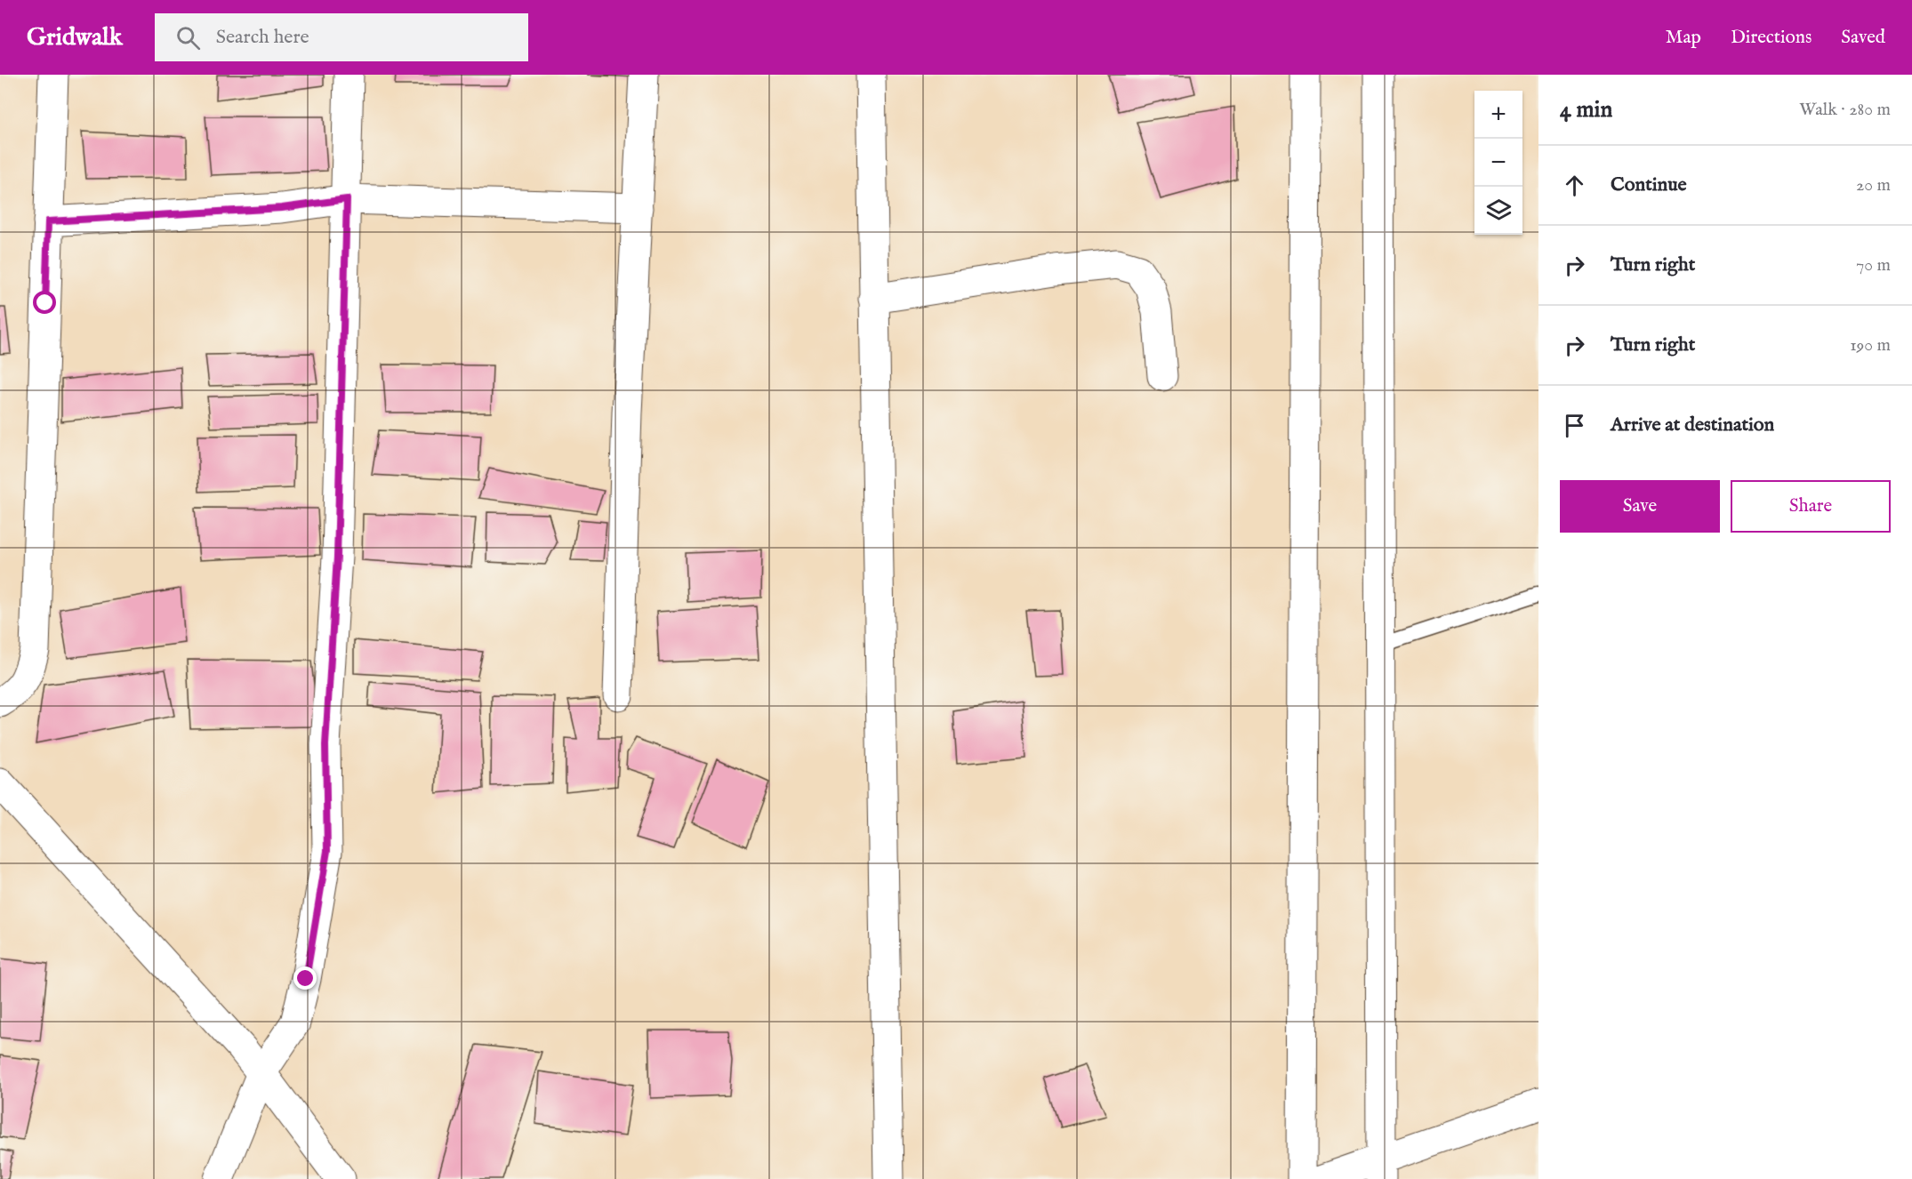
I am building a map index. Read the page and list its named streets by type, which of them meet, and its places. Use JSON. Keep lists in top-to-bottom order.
{
  "page": {
    "header": "Gridwalk",
    "search": "Search here",
    "nav": ["Map", "Directions", "Saved"],
    "heading": ["4 min", "Walk · 280 m"],
    "map_buttons": ["+", "−"],
    "list": [
      ["Continue", "20 m"],
      ["Turn right", "70 m"],
      ["Turn right", "190 m"],
      "Arrive at destination"
    ],
    "buttons": ["Save", "Share"]
  }
}
